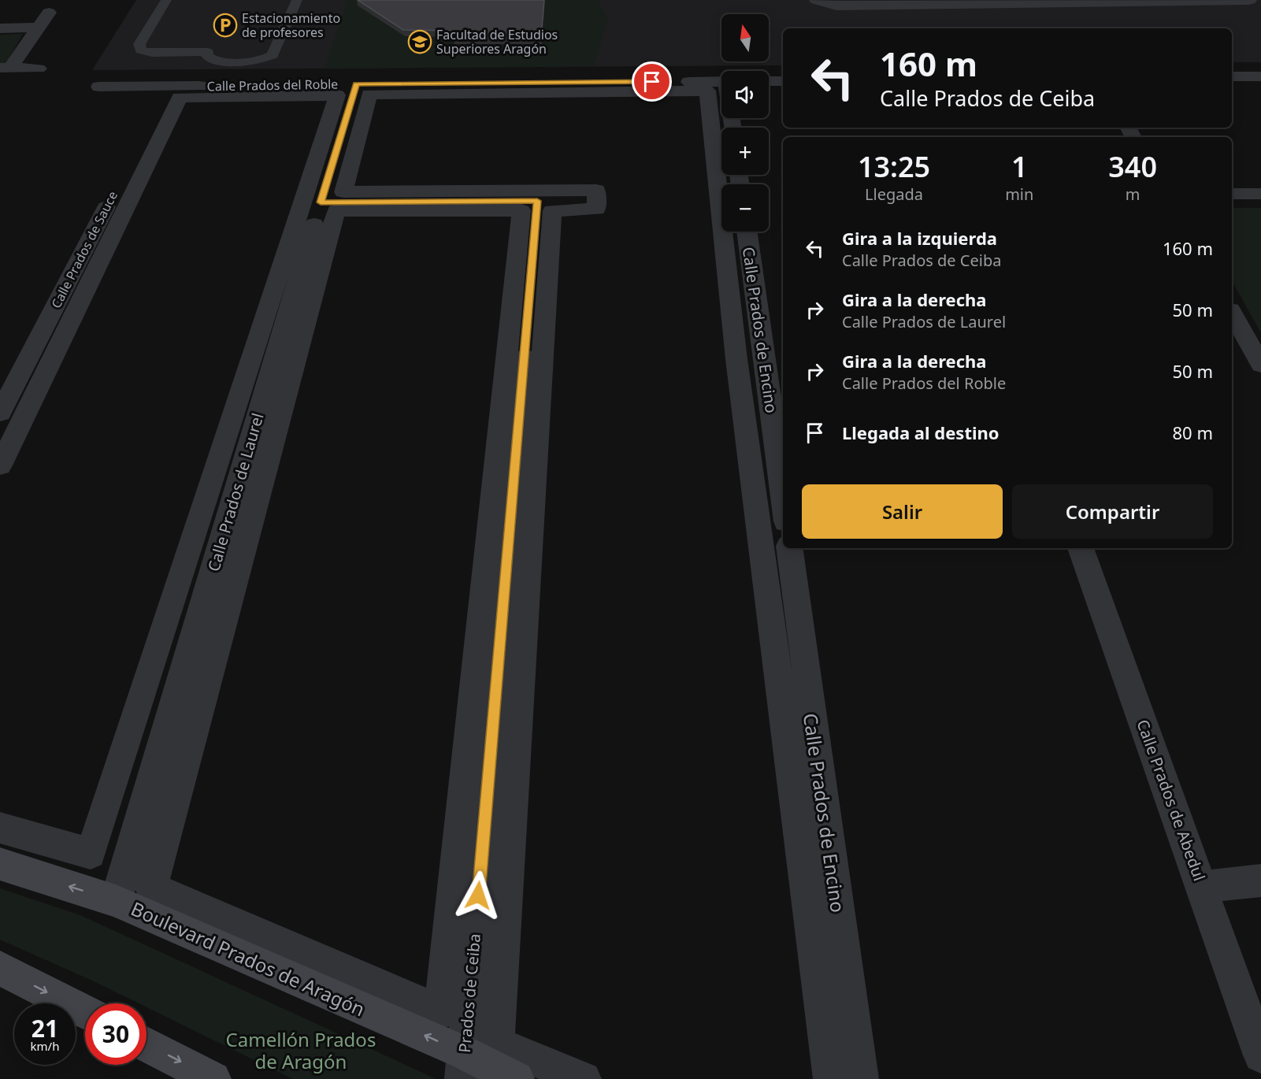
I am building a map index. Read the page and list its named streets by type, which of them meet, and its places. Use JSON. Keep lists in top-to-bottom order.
{
  "streets": {
    "street": [
      "Calle Prados del Roble",
      "Calle Prados de Sauce",
      "Calle Prados de Encino",
      "Calle Prados de Laurel",
      "Calle Prados de Abedul",
      "Boulevard Prados de Aragón",
      "Prados de Ceiba"
    ]
  },
  "crossings": [
    ["Calle Prados del Roble", "Calle Prados de Sauce"],
    ["Calle Prados del Roble", "Calle Prados de Laurel"],
    ["Calle Prados de Laurel", "Boulevard Prados de Aragón"],
    ["Boulevard Prados de Aragón", "Prados de Ceiba"]
  ],
  "parks": ["Camellón Prados de Aragón"],
  "places": {
    "parking": ["Estacionamiento de profesores"],
    "school or university": ["Facultad de Estudios Superiores Aragón"]
  },
  "north": "top",
  "page": {
    "map_buttons": ["+", "−"],
    "turn": ["160 m", "Calle Prados de Ceiba"],
    "eta": [
      "13:25",
      "Llegada",
      "1",
      "min",
      "340",
      "m"
    ],
    "list": [
      {
        "name": "Gira a la izquierda",
        "note": "Calle Prados de Ceiba",
        "value": "160 m"
      },
      {
        "name": "Gira a la derecha",
        "note": "Calle Prados de Laurel",
        "value": "50 m"
      },
      {
        "name": "Gira a la derecha",
        "note": "Calle Prados del Roble",
        "value": "50 m"
      },
      {
        "name": "Llegada al destino",
        "value": "80 m"
      }
    ],
    "buttons": ["Salir", "Compartir"],
    "speed": "21 km/h",
    "limit": "30"
  }
}
